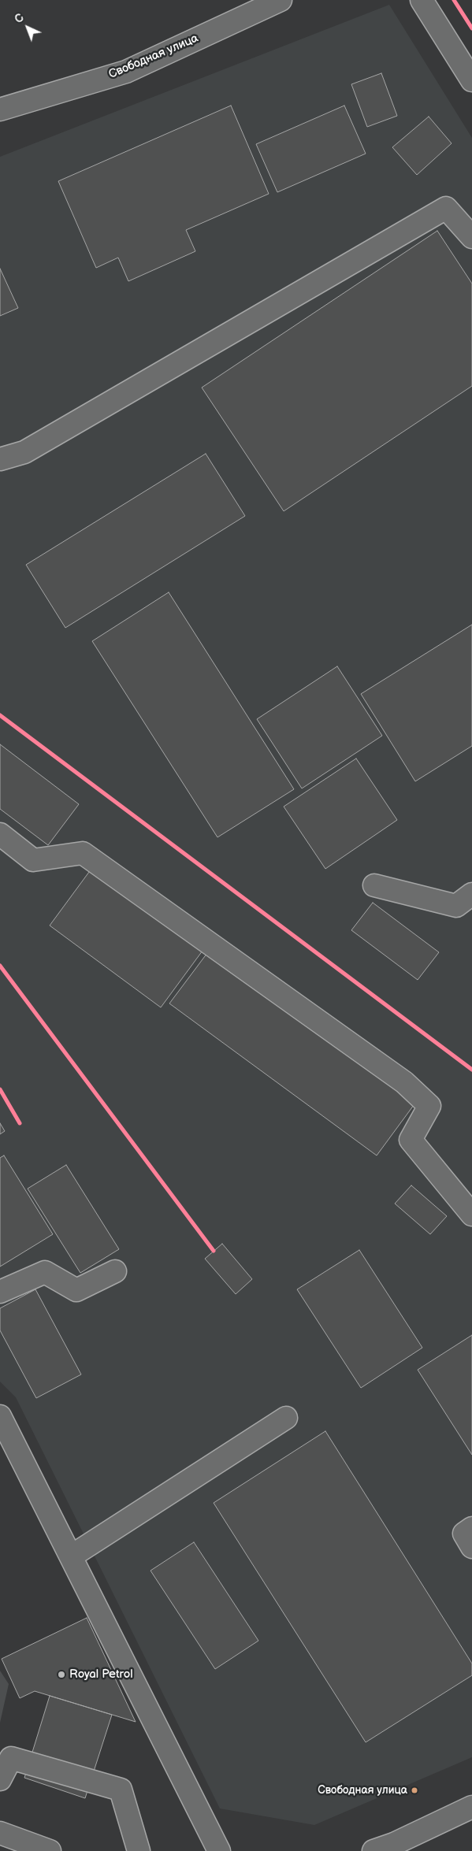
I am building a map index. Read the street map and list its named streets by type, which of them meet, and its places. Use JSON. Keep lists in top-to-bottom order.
{
  "streets": {
    "street": ["Свободная улица"]
  },
  "places": ["Royal Petrol", "Свободная улица"],
  "north": "top left"
}
